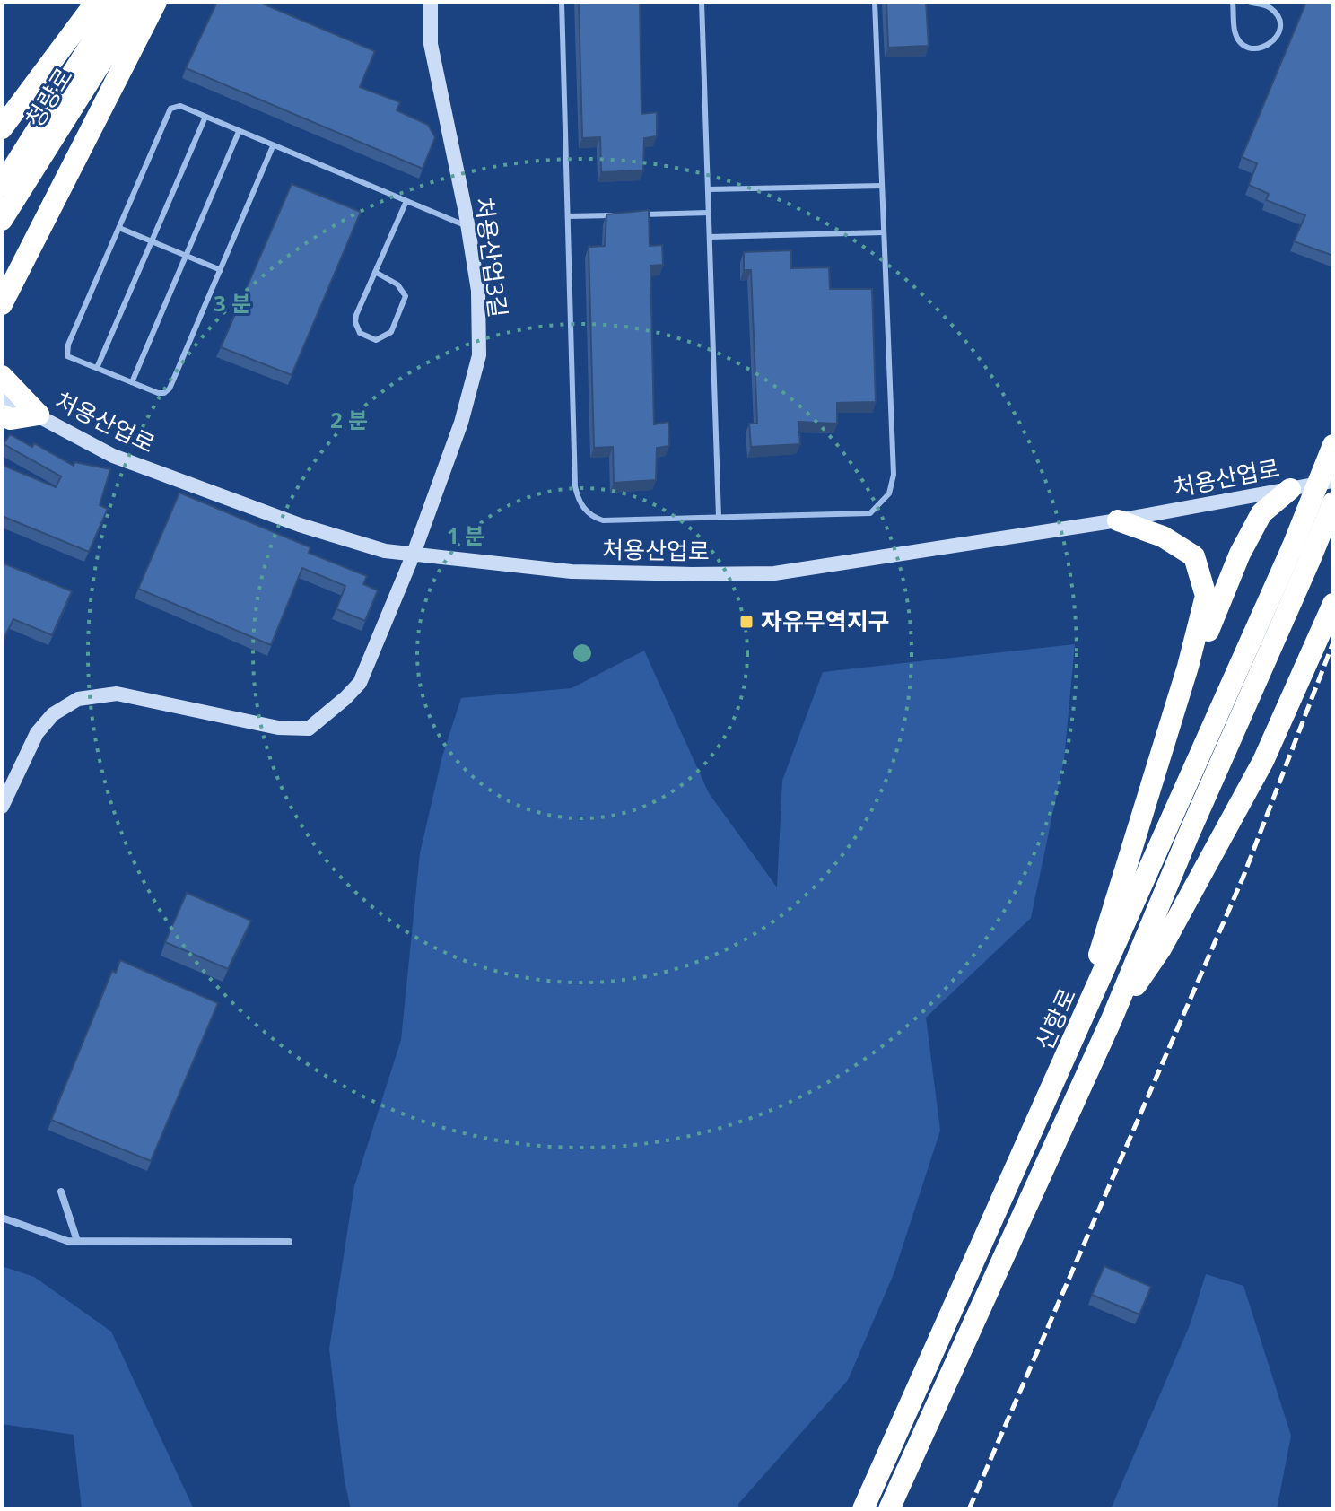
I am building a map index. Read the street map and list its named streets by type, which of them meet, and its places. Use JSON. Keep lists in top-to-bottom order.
{
  "streets": {
    "highway": ["청량로", "신항로"],
    "main road": ["처용산업3길", "처용산업로"]
  },
  "crossings": [
    ["처용산업3길", "처용산업로"]
  ],
  "places": {
    "transit": ["자유무역지구"]
  },
  "rings": ["3 분", "2 분", "1 분"]
}
